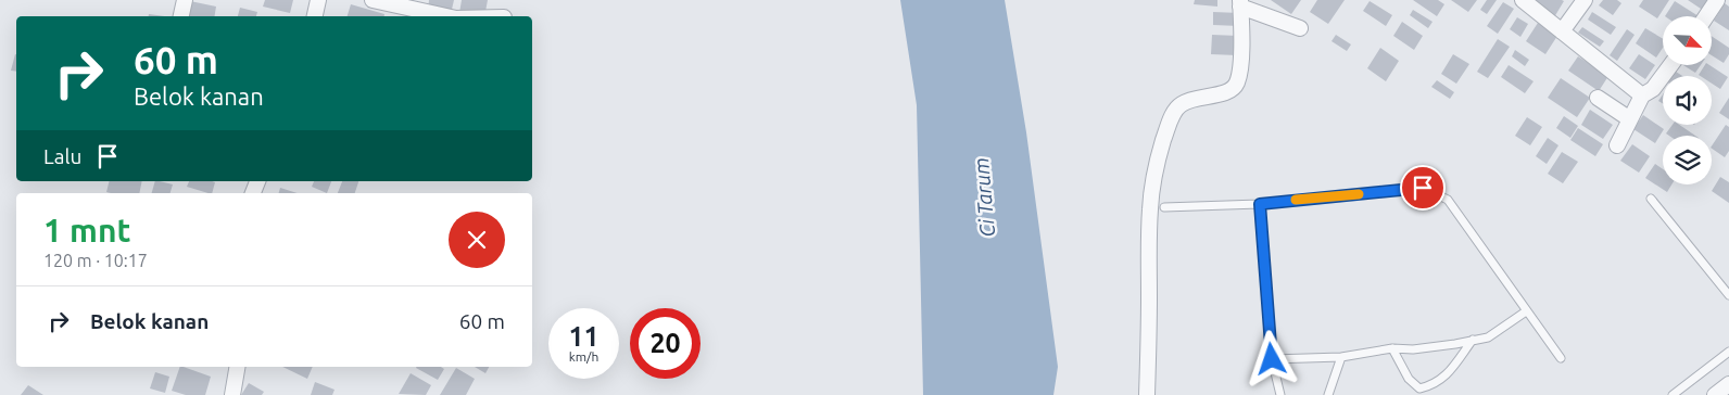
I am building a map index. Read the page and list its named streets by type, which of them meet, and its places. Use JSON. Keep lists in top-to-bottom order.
{
  "water": ["Ci Tarum"],
  "north": "bottom right",
  "page": {
    "turn": ["60 m", "Belok kanan"],
    "then": "Lalu",
    "heading": ["1 mnt", "120 m · 10:17"],
    "list": [
      {
        "name": "Belok kanan",
        "value": "60 m"
      }
    ],
    "speed": "11 km/h",
    "limit": "20"
  }
}
